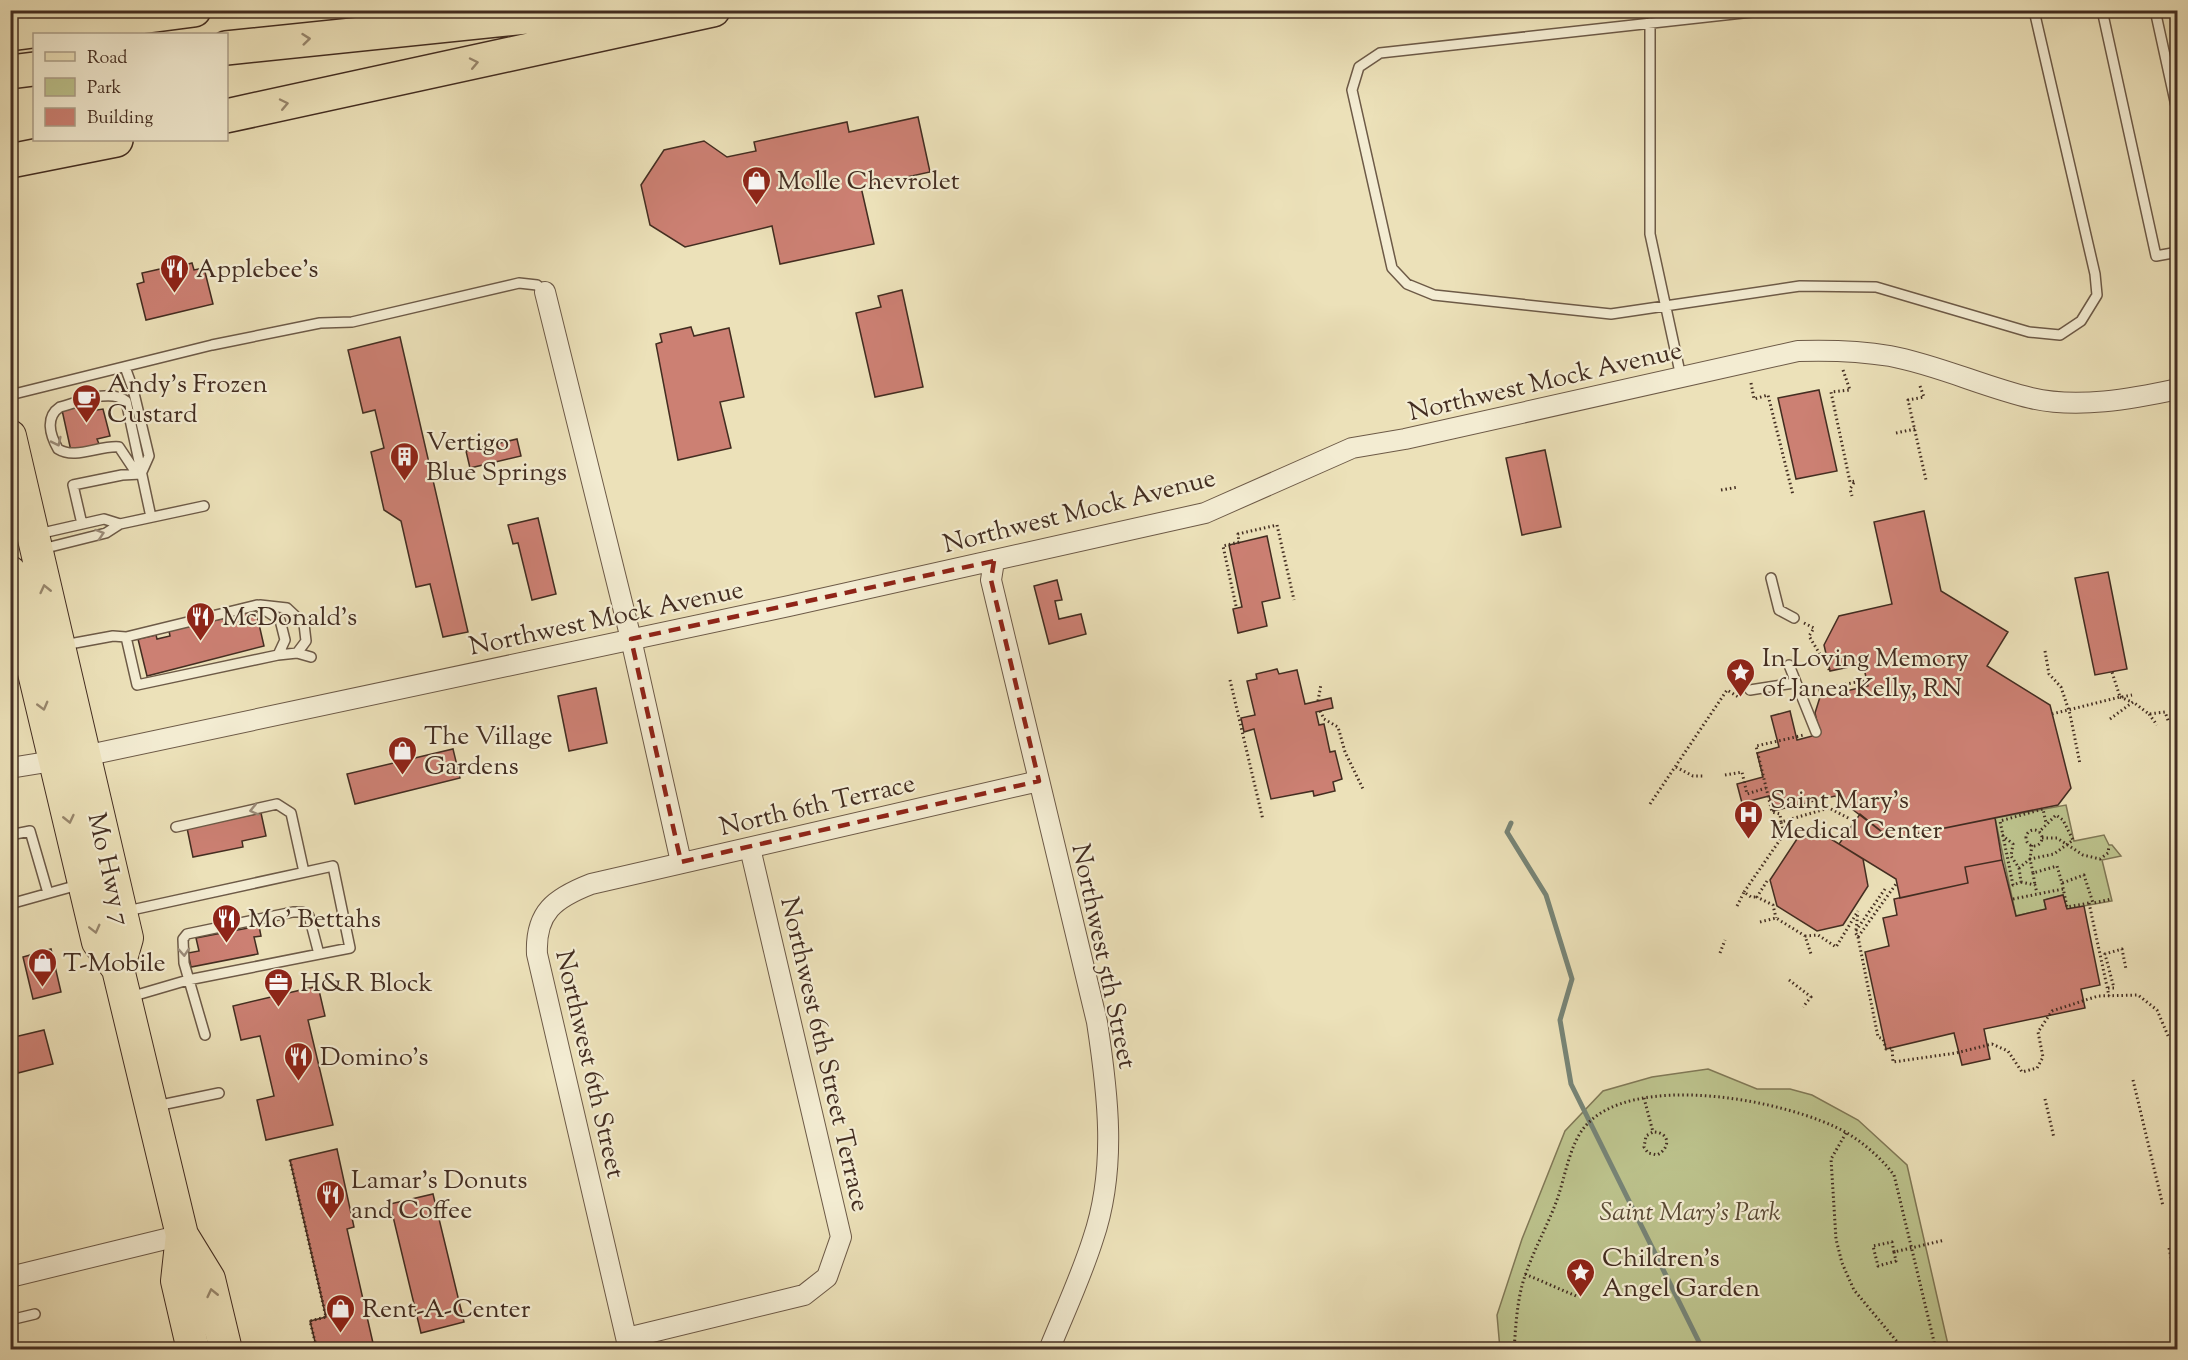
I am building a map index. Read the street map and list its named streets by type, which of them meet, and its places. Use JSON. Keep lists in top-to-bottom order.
{
  "streets": {
    "main road": ["Mo Hwy 7"],
    "street": [
      "Northwest Mock Avenue",
      "North 6th Terrace",
      "Northwest 5th Street",
      "Northwest 6th Street Terrace",
      "Northwest 6th Street"
    ]
  },
  "crossings": [
    ["Northwest Mock Avenue", "Mo Hwy 7"],
    ["Northwest Mock Avenue", "Northwest 5th Street"],
    ["North 6th Terrace", "Northwest 5th Street"],
    ["North 6th Terrace", "Northwest 6th Street Terrace"],
    ["North 6th Terrace", "Northwest 6th Street"],
    ["Northwest 6th Street Terrace", "Northwest 6th Street"]
  ],
  "parks": ["Saint Mary's Park"],
  "places": {
    "shop": [
      "Molle Chevrolet",
      "The Village Gardens",
      "T-Mobile",
      "Rent-A-Center"
    ],
    "restaurant": [
      "Applebee's",
      "McDonald's",
      "Mo' Bettahs",
      "Domino's",
      "Lamar's Donuts and Coffee"
    ],
    "cafe": ["Andy's Frozen Custard"],
    "building": ["Vertigo Blue Springs"],
    "place": ["In Loving Memory of Janea Kelly, RN", "Children's Angel Garden"],
    "hospital": ["Saint Mary's Medical Center"],
    "office": ["H&R Block"]
  },
  "legend": ["Road", "Park", "Building"]
}
